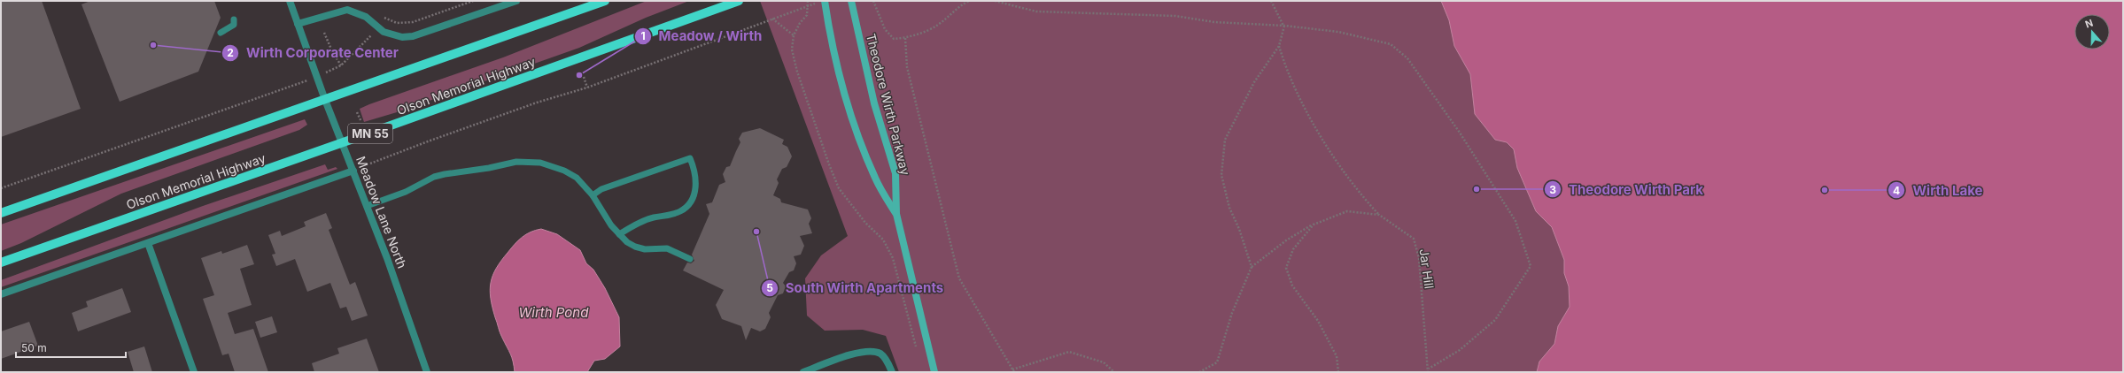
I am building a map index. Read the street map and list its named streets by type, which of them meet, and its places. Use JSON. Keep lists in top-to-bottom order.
{
  "streets": {
    "main road": ["Olson Memorial Highway", "MN 55"],
    "street": ["Theodore Wirth Parkway", "Meadow Lane North"],
    "path": ["Jar Hill"]
  },
  "crossings": [
    ["Olson Memorial Highway", "Meadow Lane North"]
  ],
  "water": ["Wirth Pond"],
  "places": [
    "Wirth Corporate Center",
    "Meadow / Wirth",
    "Theodore Wirth Park",
    "Wirth Lake",
    "South Wirth Apartments"
  ],
  "scale_bar": "50 m",
  "north": "top"
}
